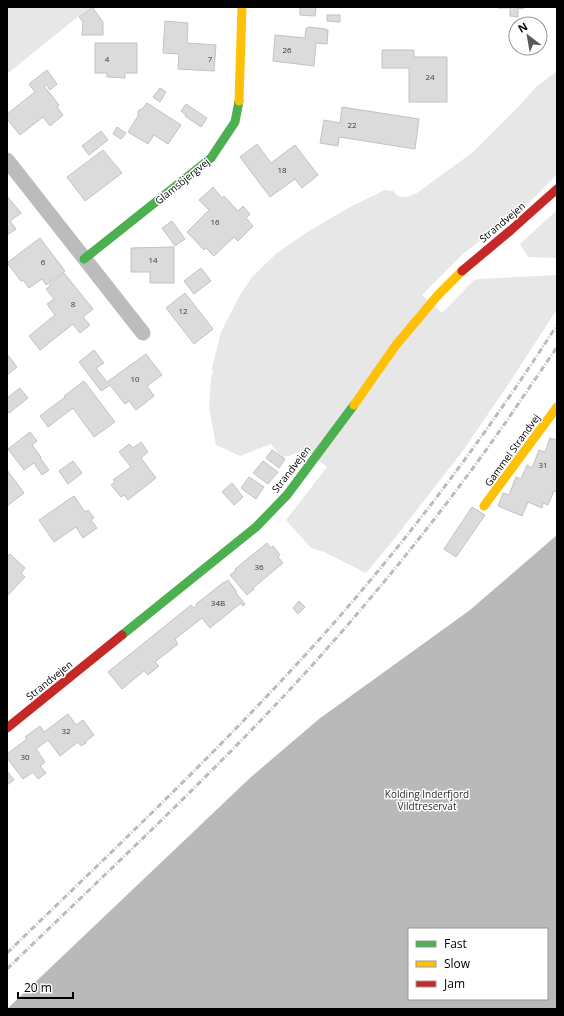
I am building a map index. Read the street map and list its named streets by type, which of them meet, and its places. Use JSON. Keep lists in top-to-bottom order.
{
  "streets": {
    "street": ["Glamsbjergvej", "Strandvejen", "Gammel Strandvej"]
  },
  "parks": ["Kolding Inderfjord Vildtreservat"],
  "house_numbers": [
    "26",
    "4",
    "7",
    "24",
    "22",
    "18",
    "16",
    "14",
    "6",
    "8",
    "12",
    "10",
    "31",
    "36",
    "34B",
    "32",
    "30"
  ],
  "legend": ["Fast", "Slow", "Jam"],
  "scale_bar": "20 m",
  "north": "top left"
}
